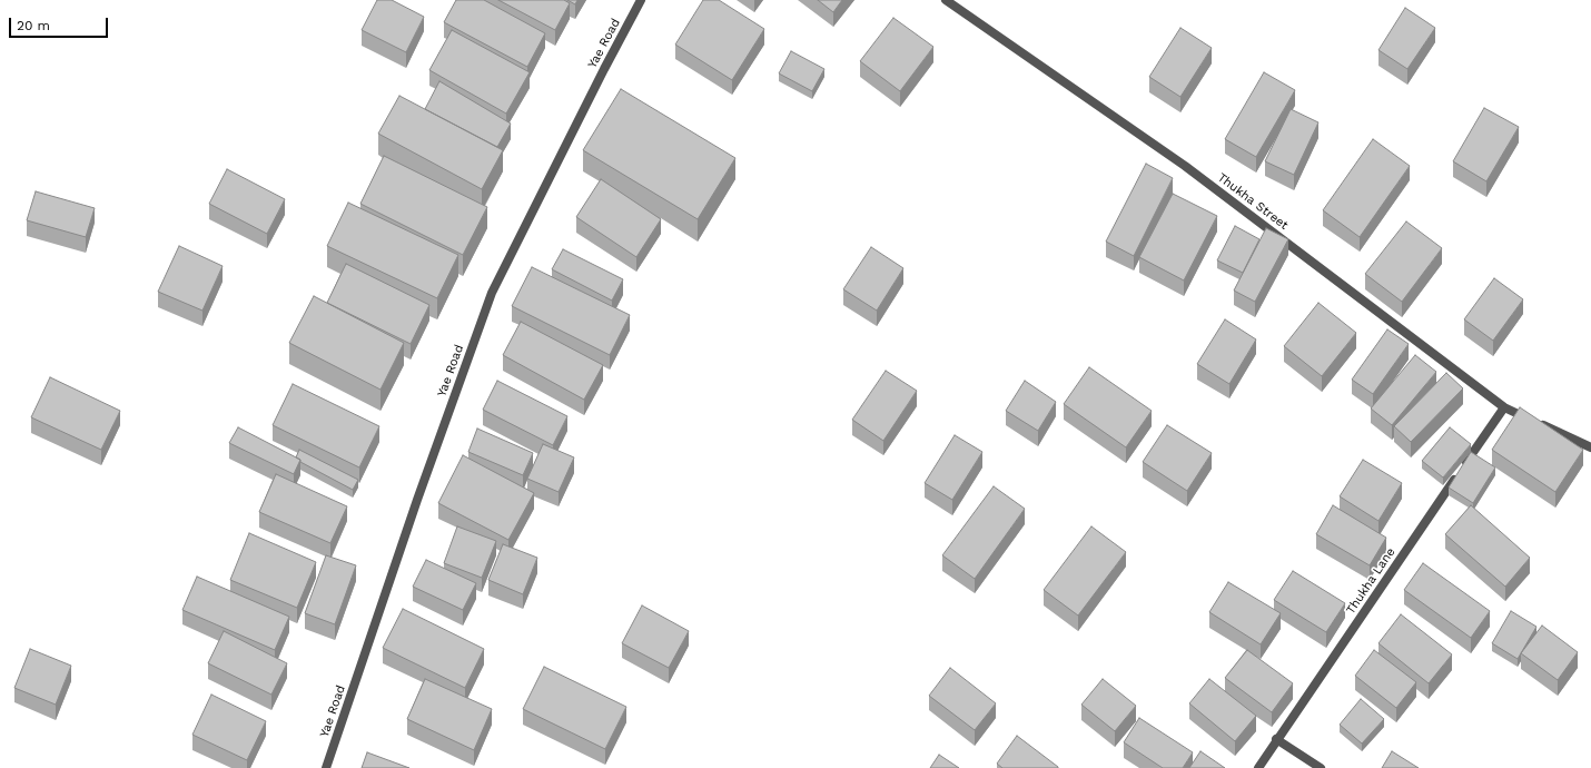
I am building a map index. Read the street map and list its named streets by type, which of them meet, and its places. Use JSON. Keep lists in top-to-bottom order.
{
  "streets": {
    "street": ["Yae Road", "Thukha Street", "Thukha Lane"]
  },
  "crossings": [
    ["Thukha Street", "Thukha Lane"]
  ],
  "scale_bar": "20 m"
}
